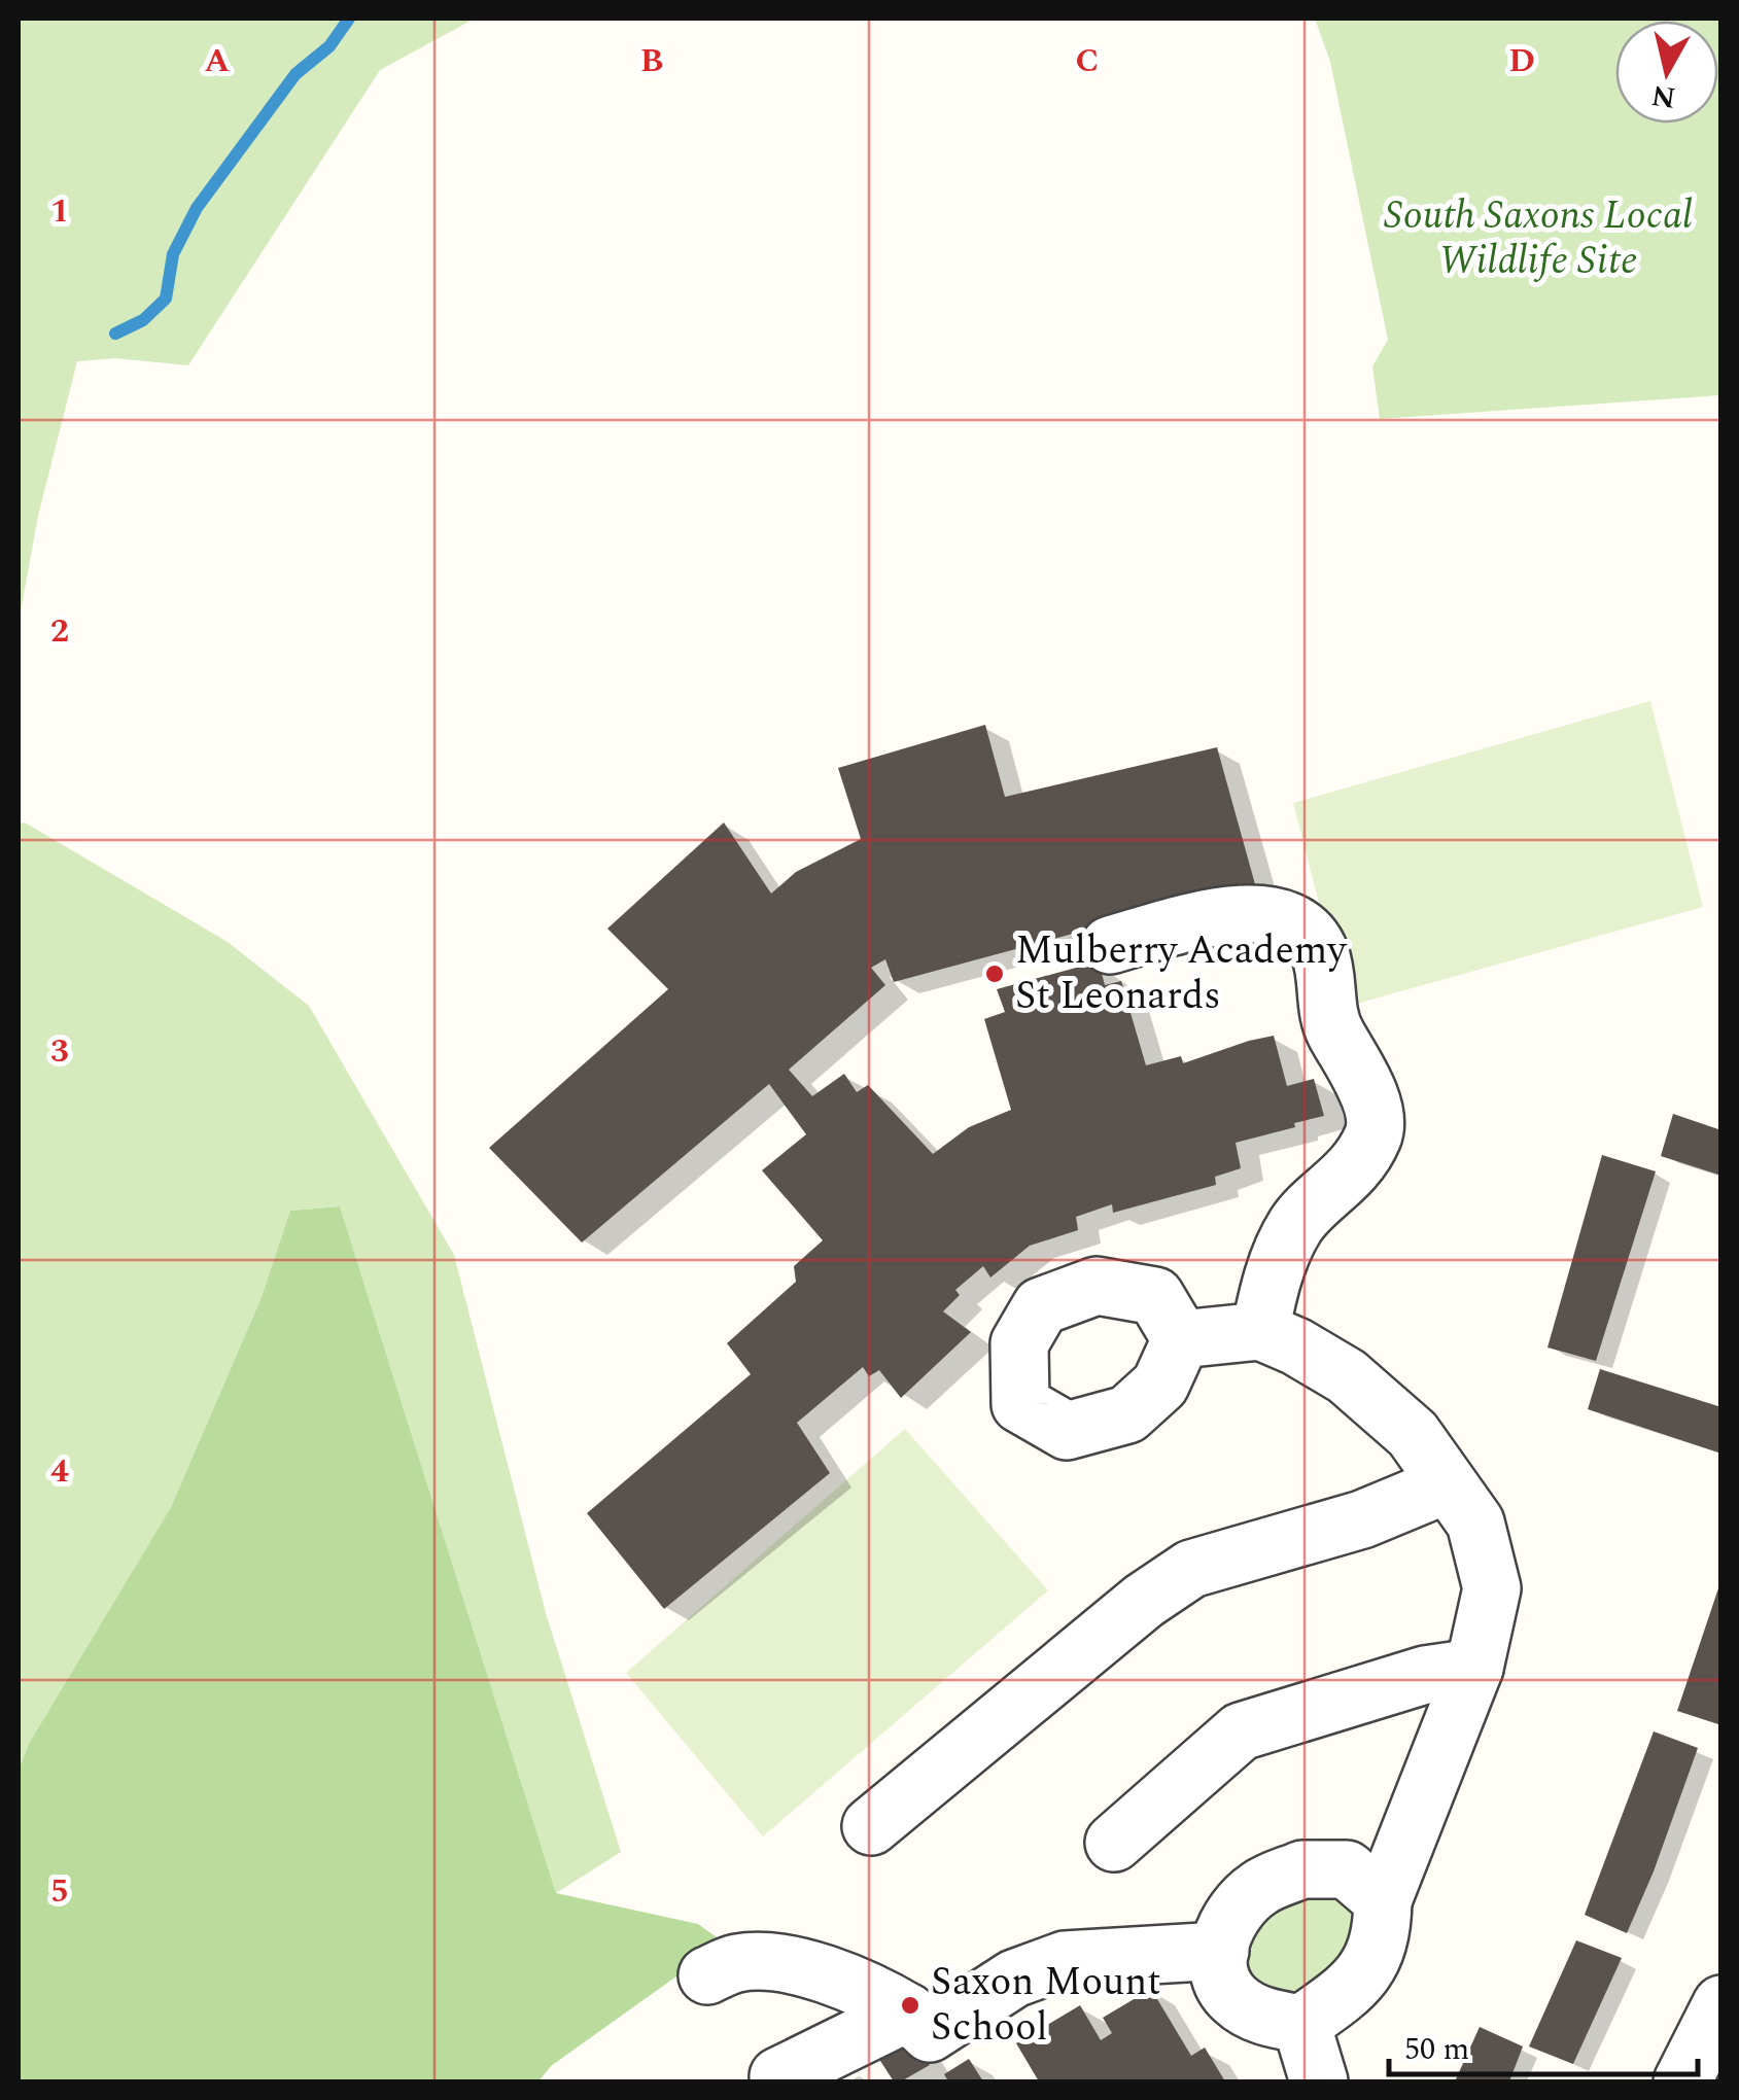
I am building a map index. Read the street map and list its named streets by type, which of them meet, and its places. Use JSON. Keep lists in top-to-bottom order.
{
  "parks": ["South Saxons Local Wildlife Site"],
  "places": ["Mulberry Academy St Leonards", "Saxon Mount School"],
  "scale_bar": "50 m",
  "north": "bottom",
  "grid": {
    "columns": [
      "A",
      "B",
      "C",
      "D"
    ],
    "rows": [
      "1",
      "2",
      "3",
      "4",
      "5"
    ]
  }
}
